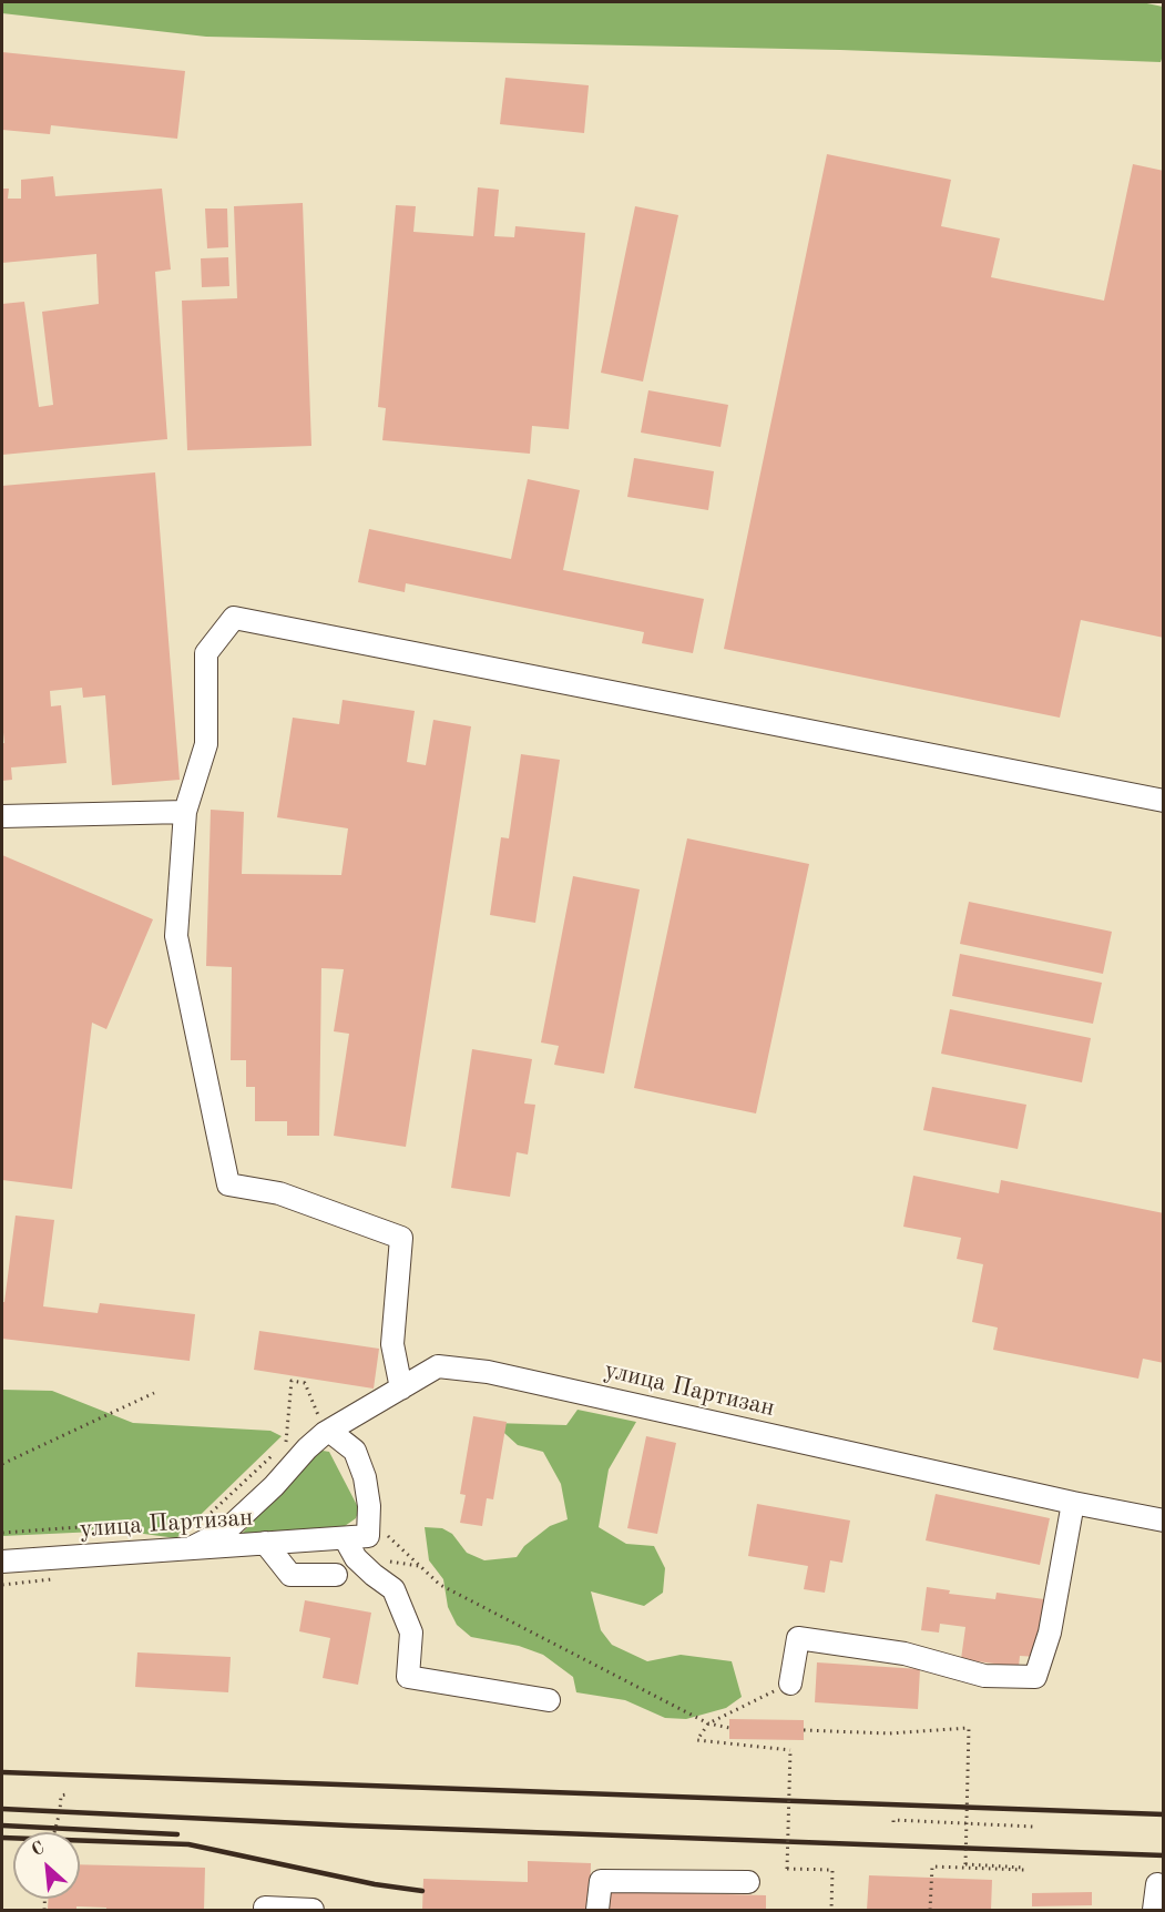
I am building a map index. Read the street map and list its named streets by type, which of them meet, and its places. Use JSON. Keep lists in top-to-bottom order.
{
  "streets": {
    "street": ["улица Партизан"]
  },
  "north": "top left"
}
